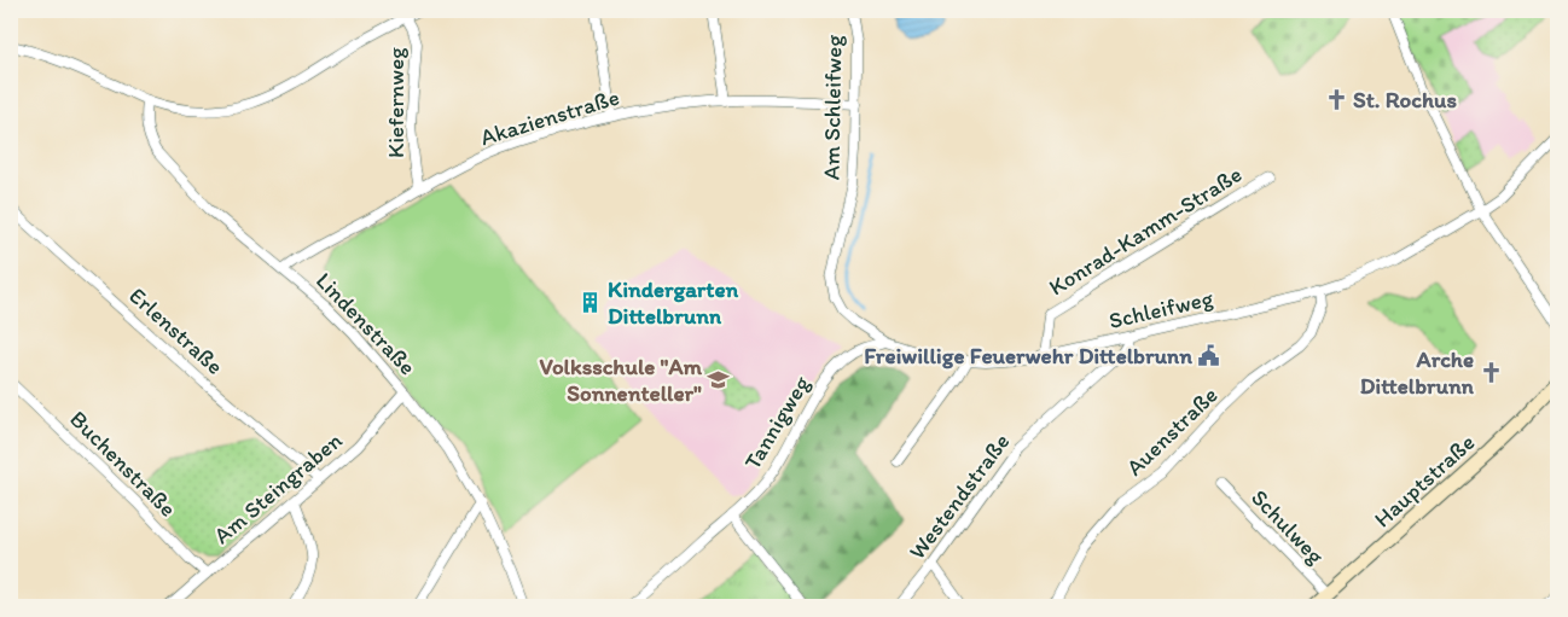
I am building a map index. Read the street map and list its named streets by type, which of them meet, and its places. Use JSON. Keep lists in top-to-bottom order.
{
  "streets": {
    "street": [
      "Kiefernweg",
      "Am Schleifweg",
      "Akazienstraße",
      "Konrad-Kamm-Straße",
      "Schleifweg",
      "Lindenstraße",
      "Erlenstraße",
      "Tannigweg",
      "Auenstraße",
      "Buchenstraße",
      "Hauptstraße",
      "Am Steingraben",
      "Westendstraße",
      "Schulweg"
    ]
  },
  "crossings": [
    ["Kiefernweg", "Akazienstraße"],
    ["Am Schleifweg", "Akazienstraße"],
    ["Am Schleifweg", "Schleifweg"],
    ["Akazienstraße", "Lindenstraße"],
    ["Konrad-Kamm-Straße", "Schleifweg"],
    ["Schleifweg", "Tannigweg"],
    ["Schleifweg", "Auenstraße"],
    ["Schleifweg", "Westendstraße"],
    ["Lindenstraße", "Am Steingraben"],
    ["Erlenstraße", "Am Steingraben"],
    ["Buchenstraße", "Am Steingraben"],
    ["Hauptstraße", "Schulweg"]
  ],
  "places": {
    "church": ["St. Rochus", "Arche Dittelbrunn"],
    "building": ["Kindergarten Dittelbrunn"],
    "public building": ["Freiwillige Feuerwehr Dittelbrunn"],
    "school or university": ["Volksschule \"Am Sonnenteller\""]
  }
}
